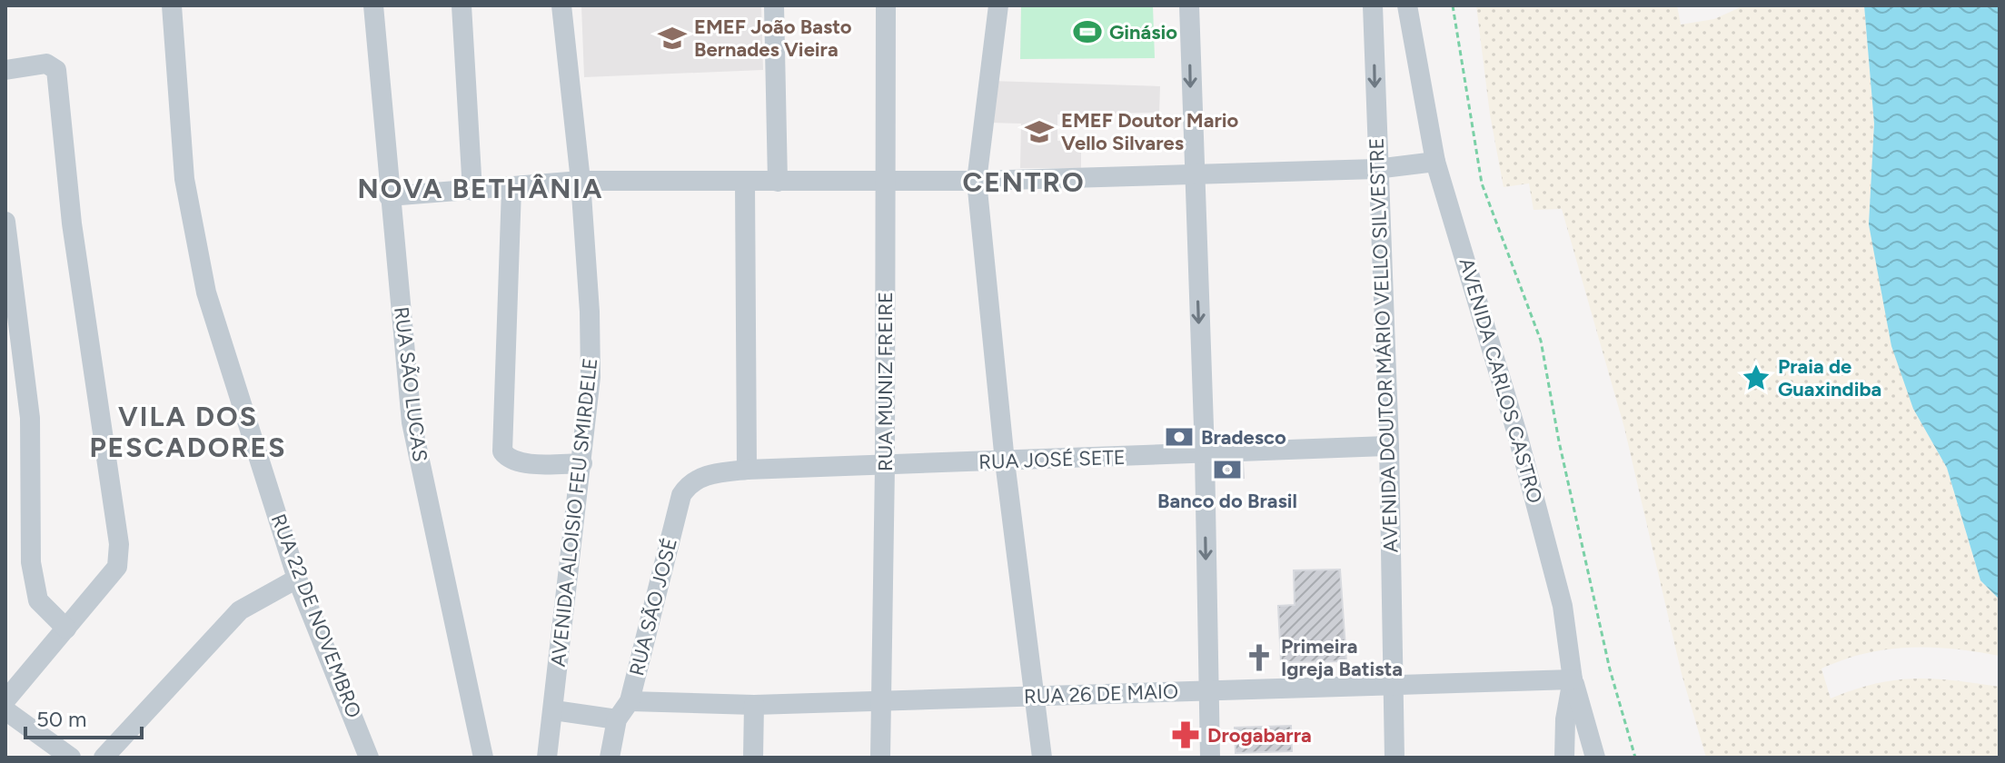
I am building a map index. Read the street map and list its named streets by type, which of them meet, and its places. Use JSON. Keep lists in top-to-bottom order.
{
  "streets": {
    "street": [
      "AVENIDA DOUTOR MÁRIO VELLO SILVESTRE",
      "AVENIDA CARLOS CASTRO",
      "RUA MUNIZ FREIRE",
      "RUA SÃO LUCAS",
      "RUA JOSÉ SETE",
      "AVENIDA ALOISIO FEU SMIRDELE",
      "RUA SÃO JOSÉ",
      "RUA 22 DE NOVEMBRO",
      "RUA 26 DE MAIO"
    ]
  },
  "crossings": [
    ["AVENIDA DOUTOR MÁRIO VELLO SILVESTRE", "RUA JOSÉ SETE"],
    ["AVENIDA DOUTOR MÁRIO VELLO SILVESTRE", "RUA 26 DE MAIO"],
    ["AVENIDA CARLOS CASTRO", "RUA 26 DE MAIO"],
    ["RUA MUNIZ FREIRE", "RUA JOSÉ SETE"],
    ["RUA MUNIZ FREIRE", "RUA 26 DE MAIO"],
    ["RUA JOSÉ SETE", "RUA SÃO JOSÉ"],
    ["RUA SÃO JOSÉ", "RUA 26 DE MAIO"]
  ],
  "districts": ["CENTRO", "NOVA BETHÂNIA", "VILA DOS PESCADORES"],
  "places": {
    "sports": ["Ginásio"],
    "school or university": ["EMEF João Basto Bernades Vieira", "EMEF Doutor Mario Vello Silvares"],
    "place": ["Praia de Guaxindiba"],
    "bank": ["Bradesco", "Banco do Brasil"],
    "church": ["Primeira Igreja Batista"],
    "pharmacy": ["Drogabarra"]
  },
  "scale_bar": "50 m"
}
